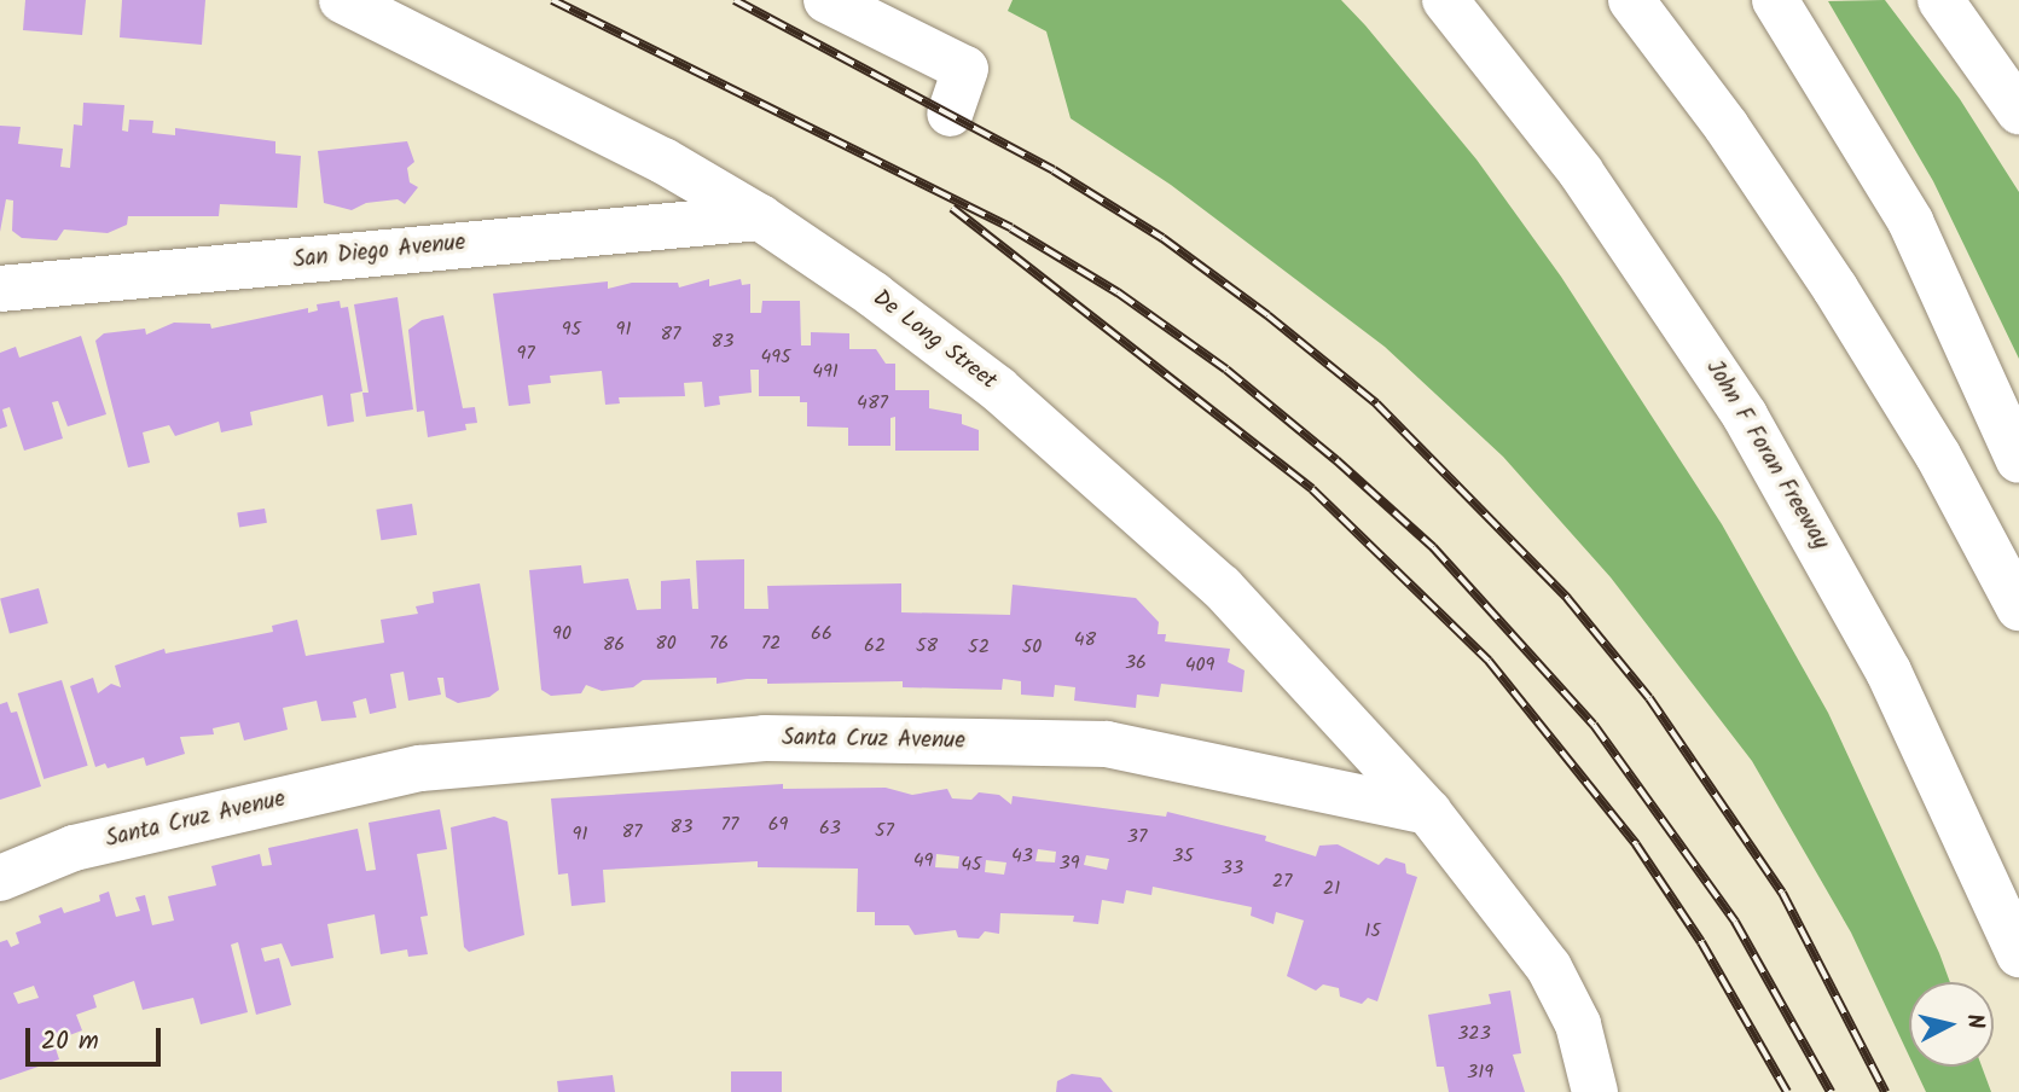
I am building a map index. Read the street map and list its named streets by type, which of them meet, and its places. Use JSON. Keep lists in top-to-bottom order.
{
  "streets": {
    "main road": [
      "San Diego Avenue",
      "De Long Street",
      "John F Foran Freeway",
      "Santa Cruz Avenue"
    ]
  },
  "crossings": [
    ["San Diego Avenue", "De Long Street"],
    ["De Long Street", "Santa Cruz Avenue"]
  ],
  "house_numbers": [
    "95",
    "91",
    "87",
    "83",
    "97",
    "495",
    "491",
    "487",
    "90",
    "66",
    "48",
    "80",
    "76",
    "72",
    "86",
    "62",
    "58",
    "52",
    "50",
    "36",
    "409",
    "77",
    "69",
    "83",
    "63",
    "57",
    "87",
    "91",
    "37",
    "43",
    "35",
    "49",
    "39",
    "45",
    "33",
    "27",
    "21",
    "15",
    "323",
    "319"
  ],
  "scale_bar": "20 m",
  "north": "right"
}
